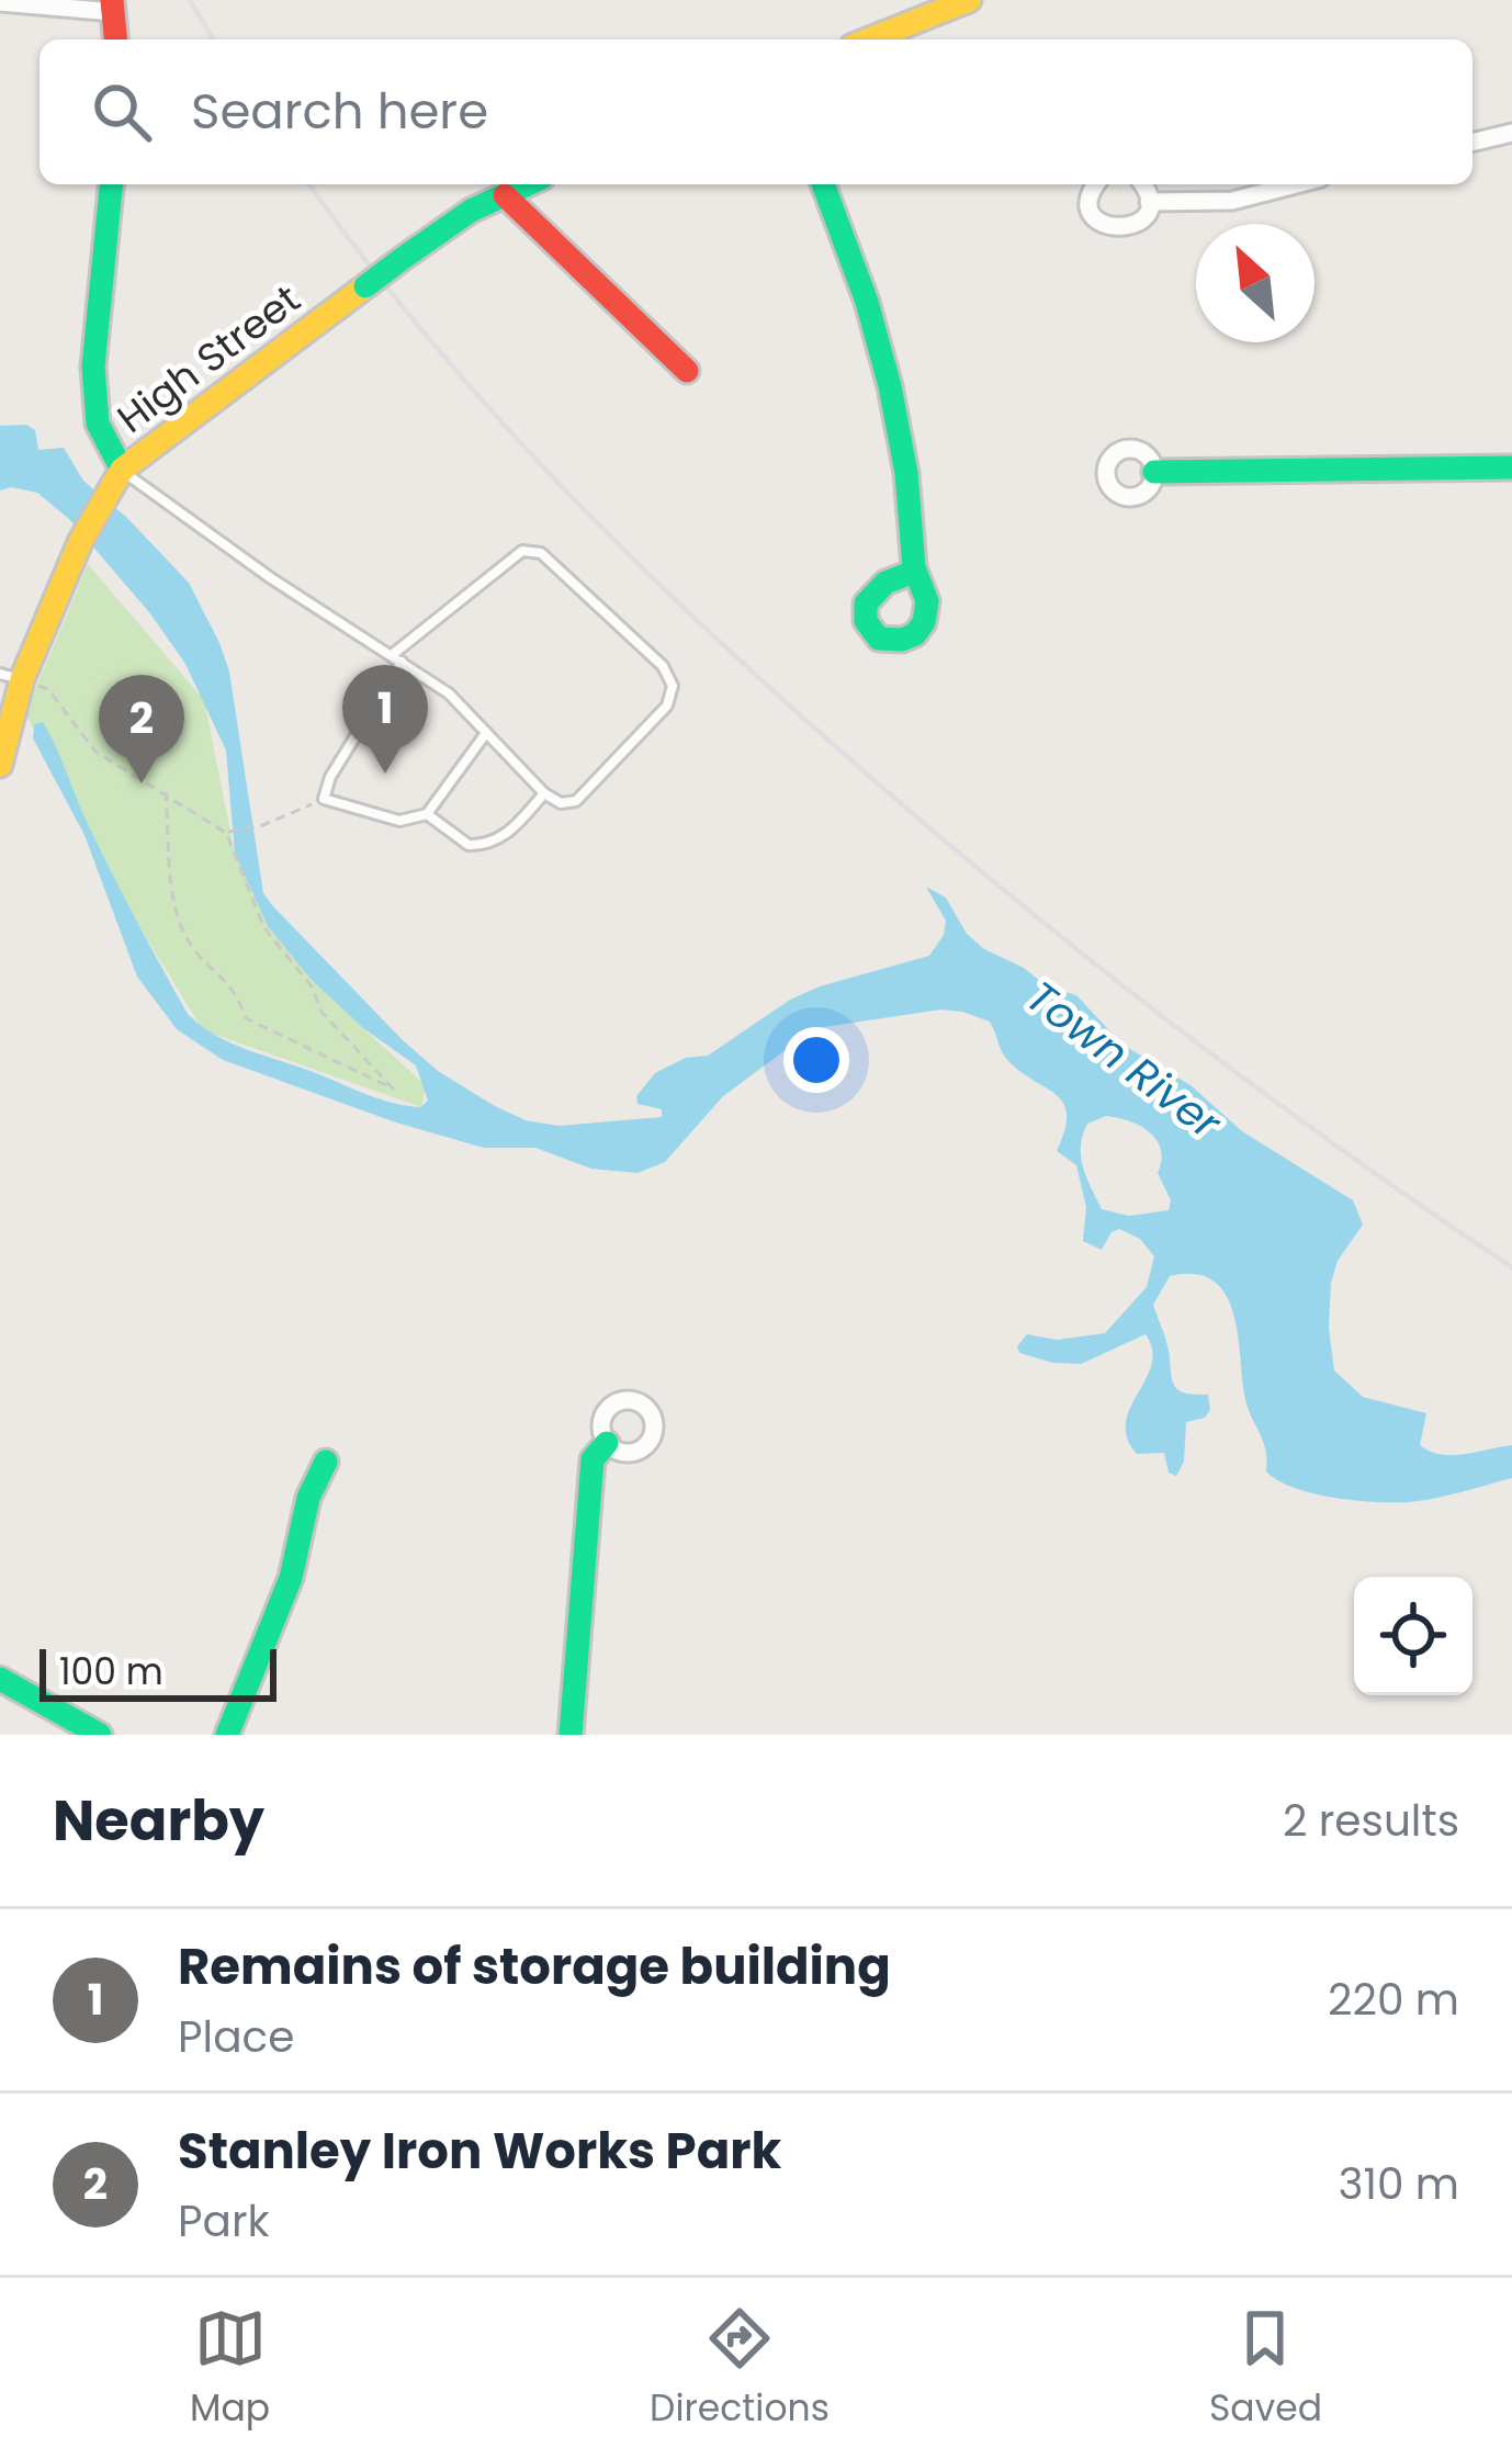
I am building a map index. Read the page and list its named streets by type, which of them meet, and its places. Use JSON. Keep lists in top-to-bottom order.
{
  "streets": {
    "street": ["High Street"]
  },
  "water": ["Town River"],
  "scale_bar": "100 m",
  "north": "top left",
  "page": {
    "search": "Search here",
    "pins": ["1", "2"],
    "scale": "100 m",
    "heading": ["Nearby", "2 results"],
    "list": [
      {
        "mark": "1",
        "name": "Remains of storage building",
        "note": "Place",
        "value": "220 m"
      },
      {
        "mark": "2",
        "name": "Stanley Iron Works Park",
        "note": "Park",
        "value": "310 m"
      }
    ],
    "nav": ["Map", "Directions", "Saved"]
  }
}
